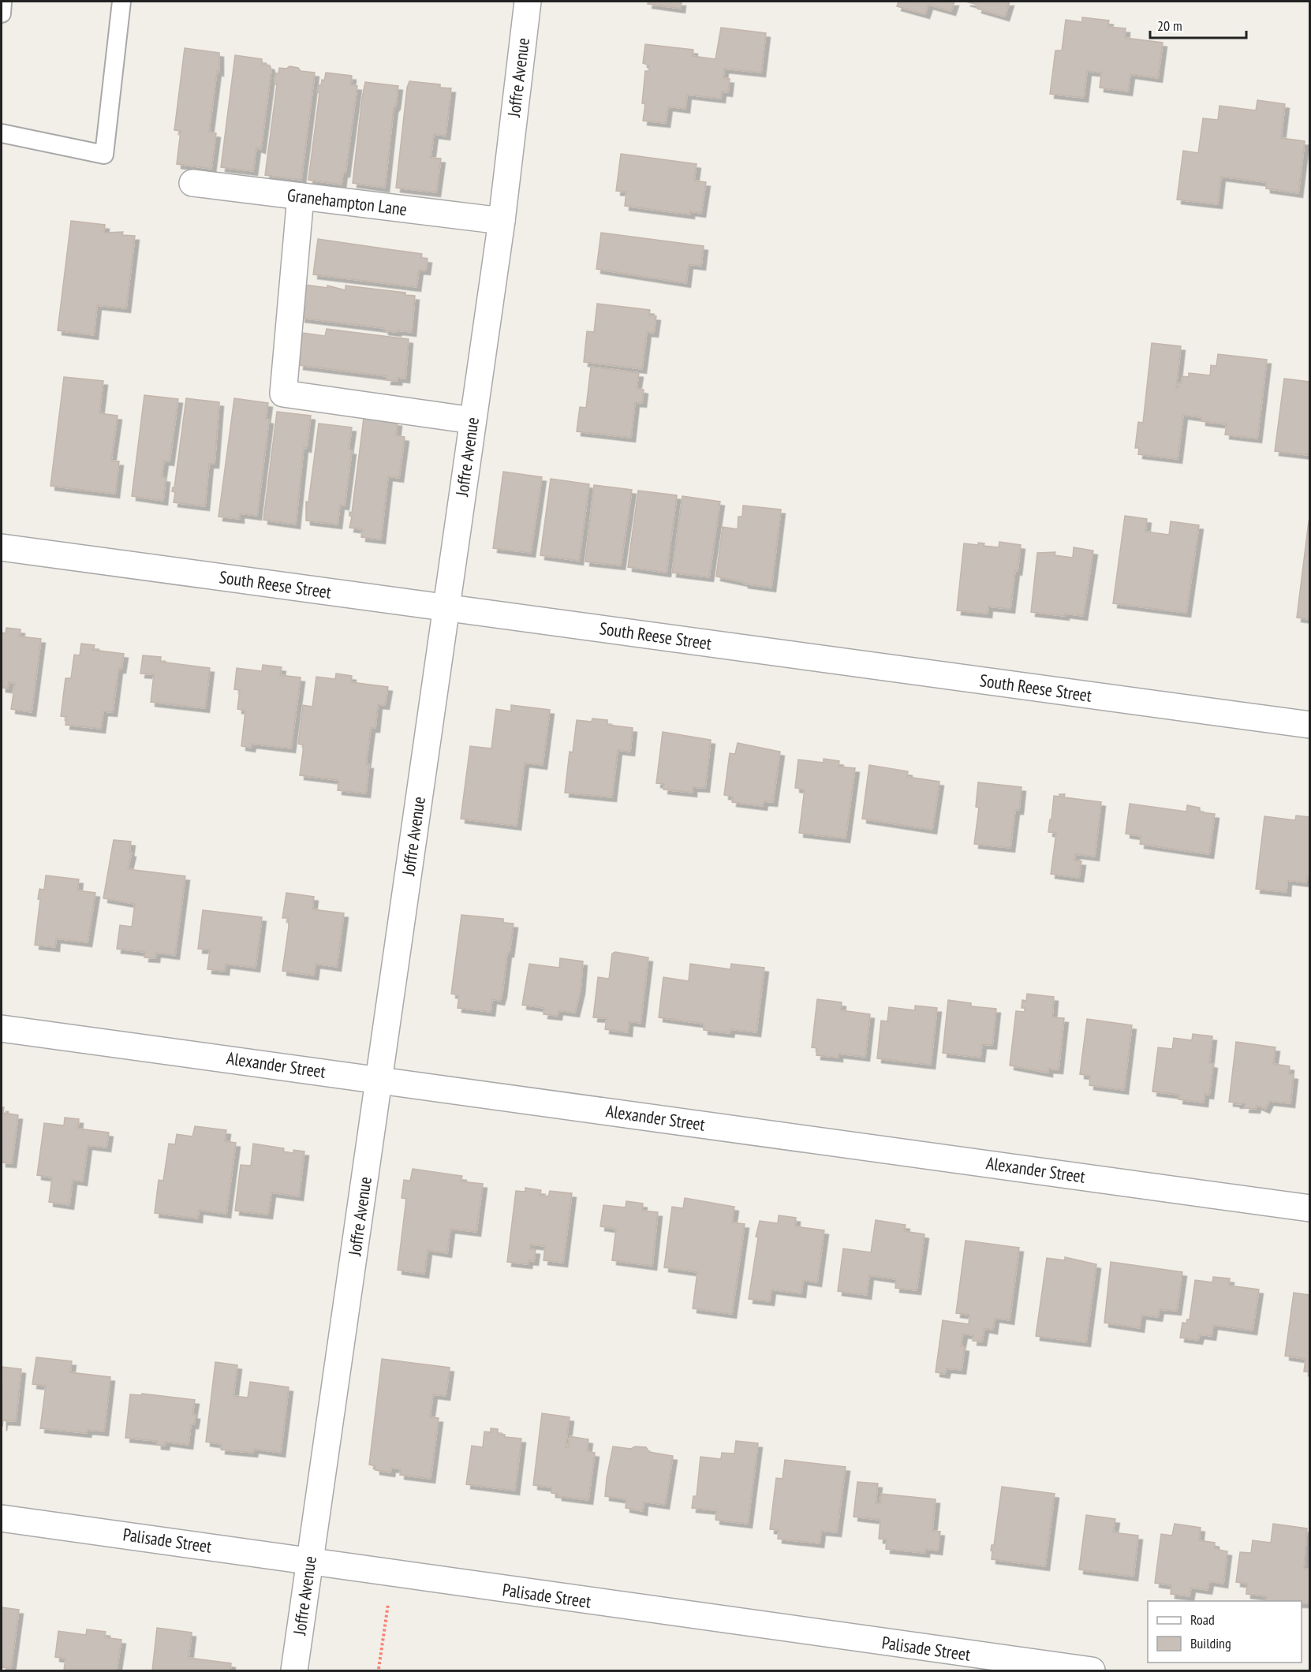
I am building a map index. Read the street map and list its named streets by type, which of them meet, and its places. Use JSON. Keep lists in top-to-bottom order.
{
  "streets": {
    "street": [
      "Joffre Avenue",
      "Granehampton Lane",
      "South Reese Street",
      "Alexander Street",
      "Palisade Street"
    ]
  },
  "crossings": [
    ["Joffre Avenue", "Granehampton Lane"],
    ["Joffre Avenue", "South Reese Street"],
    ["Joffre Avenue", "Alexander Street"],
    ["Joffre Avenue", "Palisade Street"]
  ],
  "legend": ["Road", "Building"],
  "scale_bar": "20 m"
}
